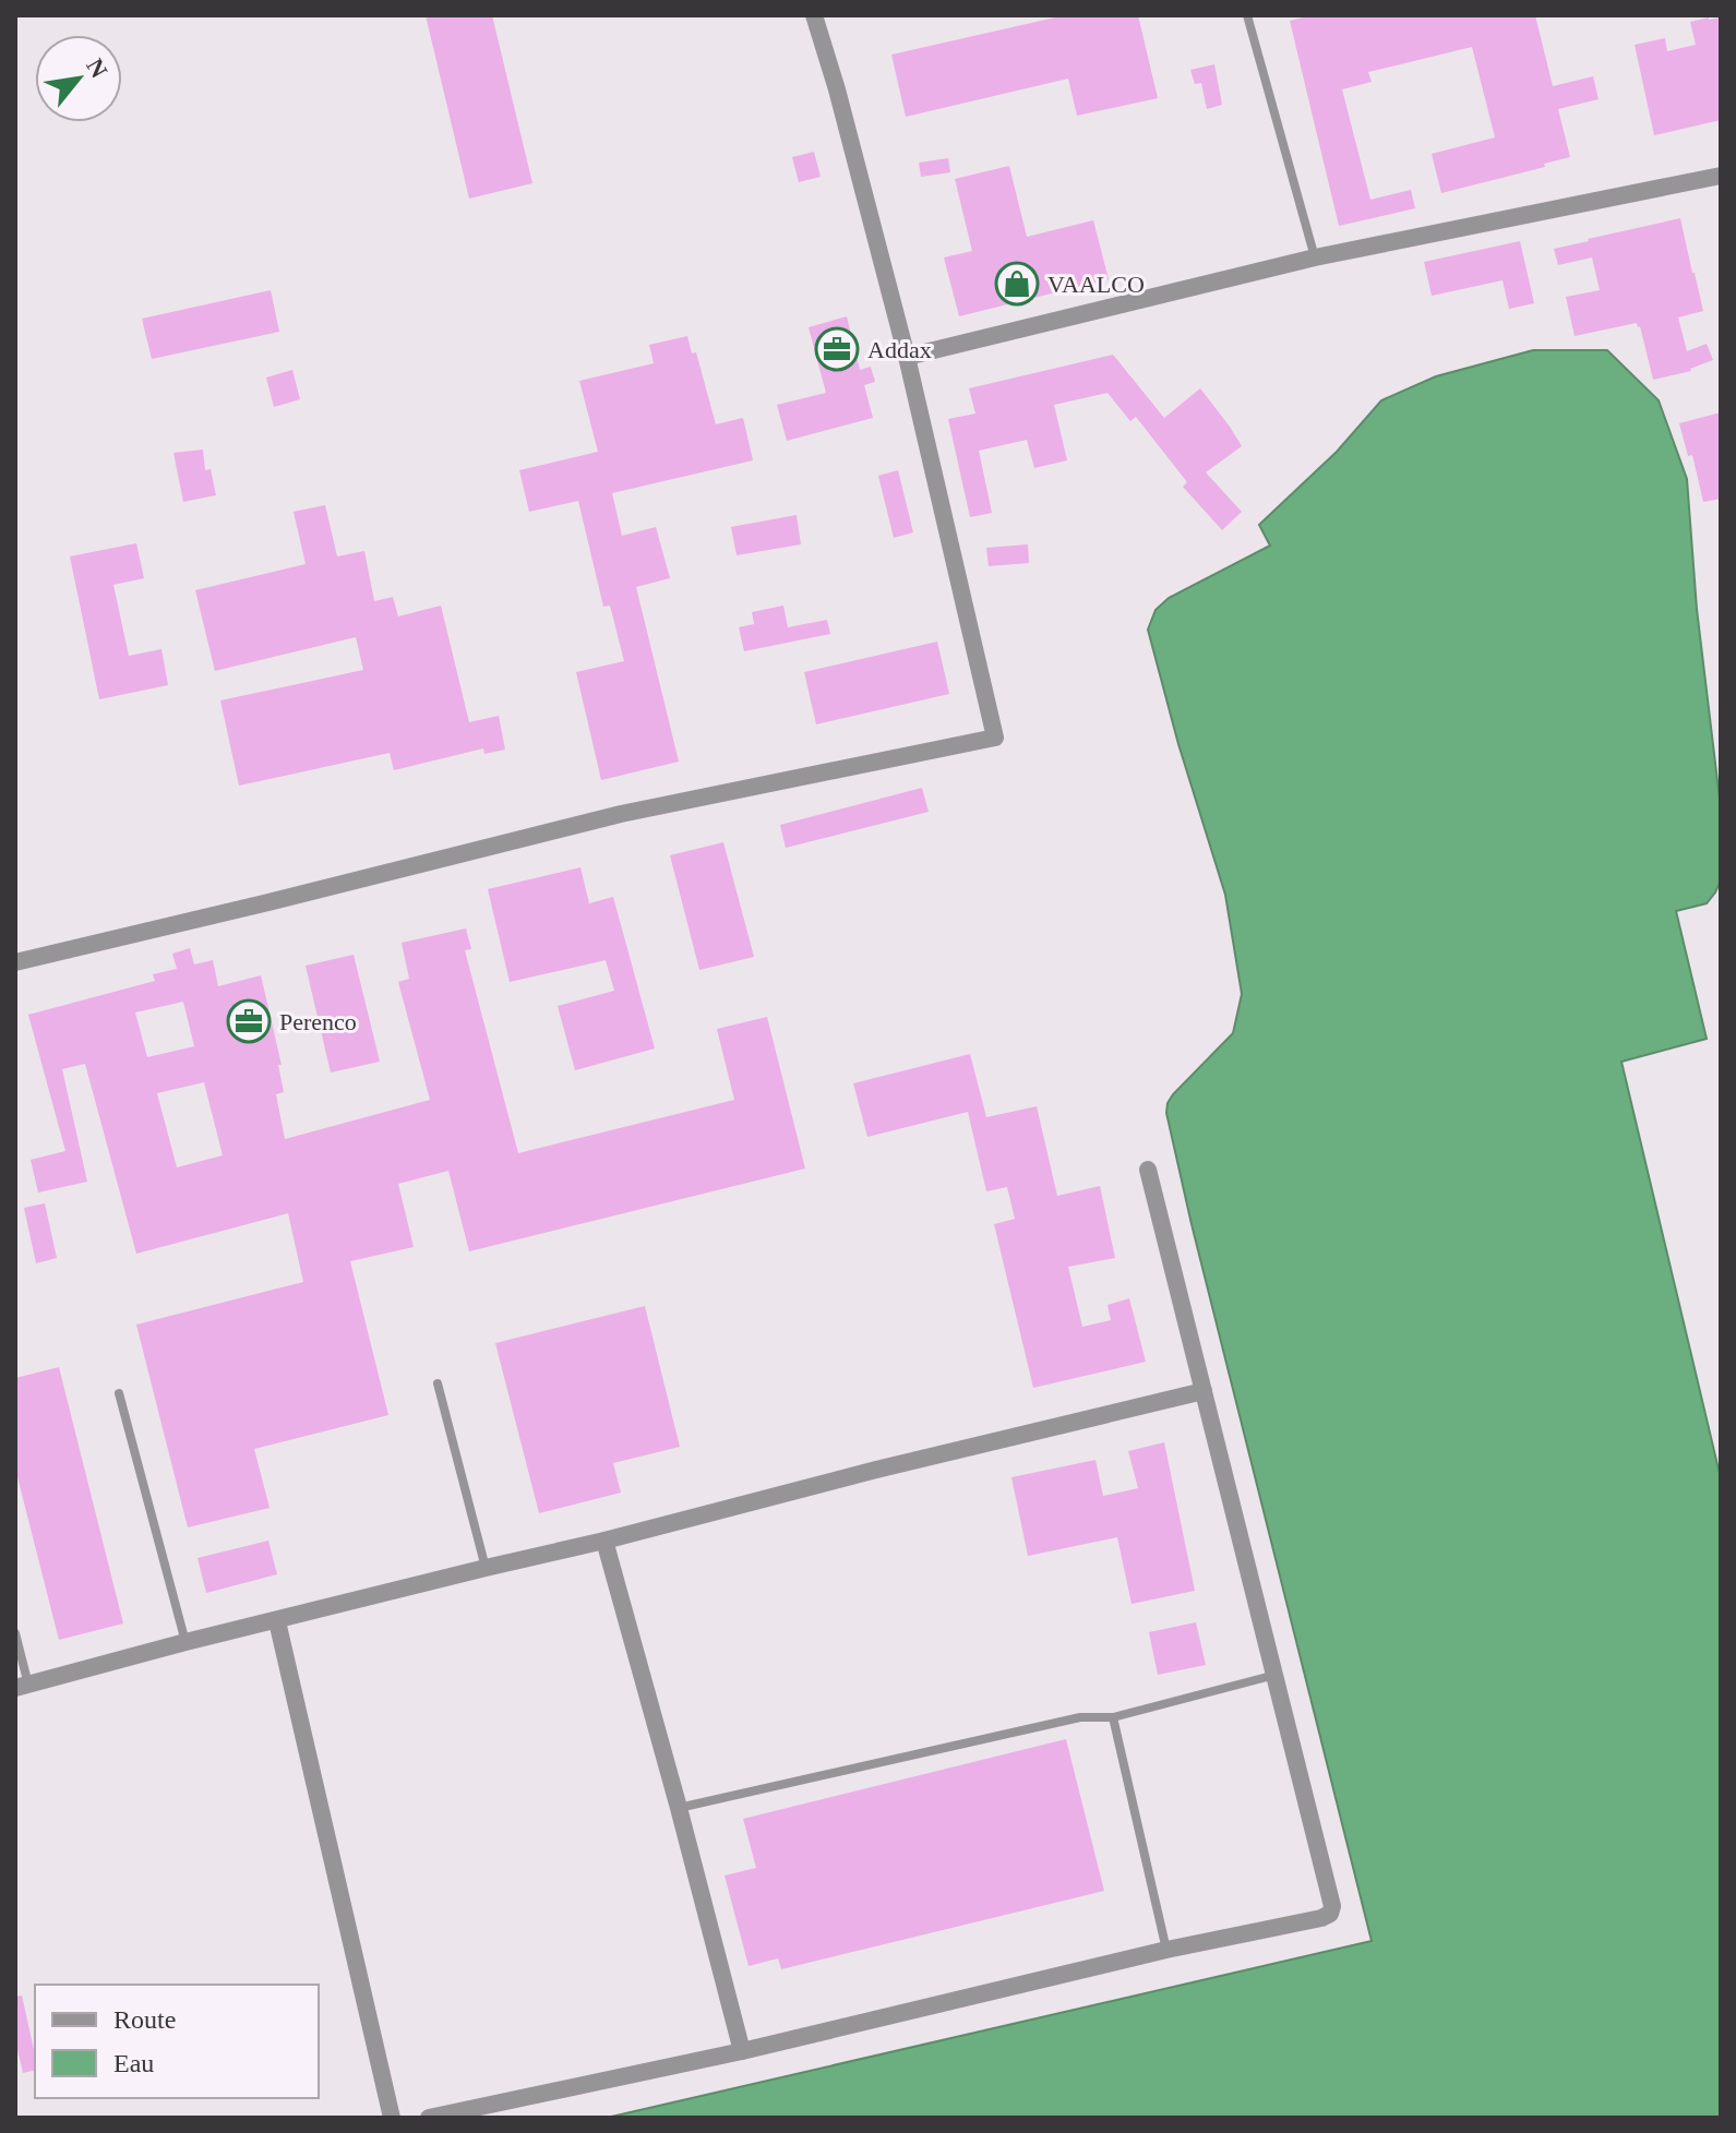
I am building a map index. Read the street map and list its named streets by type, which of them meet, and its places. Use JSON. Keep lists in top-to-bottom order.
{
  "places": {
    "shop": ["VAALCO"],
    "office": ["Addax", "Perenco"]
  },
  "legend": ["Route", "Eau"],
  "north": "top right"
}
